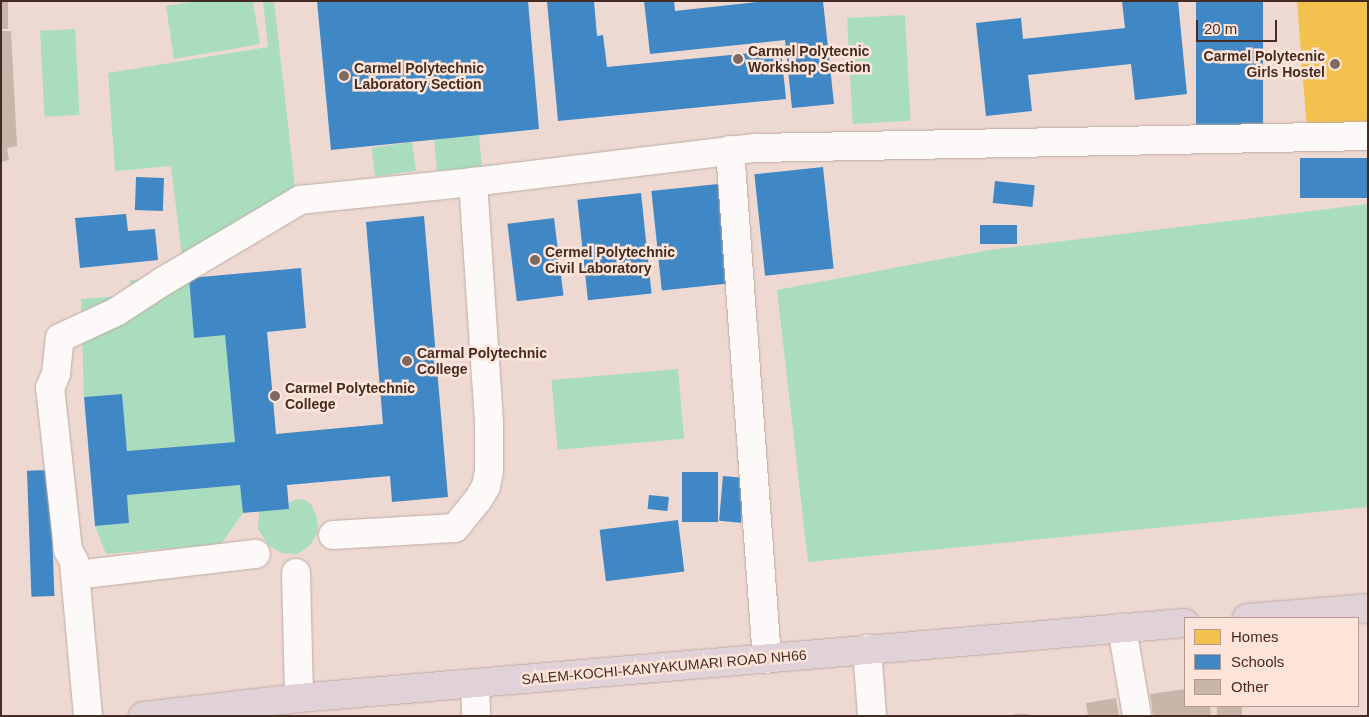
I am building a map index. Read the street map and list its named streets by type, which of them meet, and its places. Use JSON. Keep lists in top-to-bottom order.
{
  "streets": {
    "highway": ["SALEM-KOCHI-KANYAKUMARI ROAD NH66"]
  },
  "places": [
    "Carmel Polytecnic Workshop Section",
    "Carmel Polytecnic Girls Hostel",
    "Carmel Polytechnic Laboratory Section",
    "Cermel Polytechnic Civil Laboratory",
    "Carmal Polytechnic College",
    "Carmel Polytechnic College"
  ],
  "legend": ["Homes", "Schools", "Other"],
  "scale_bar": "20 m"
}
